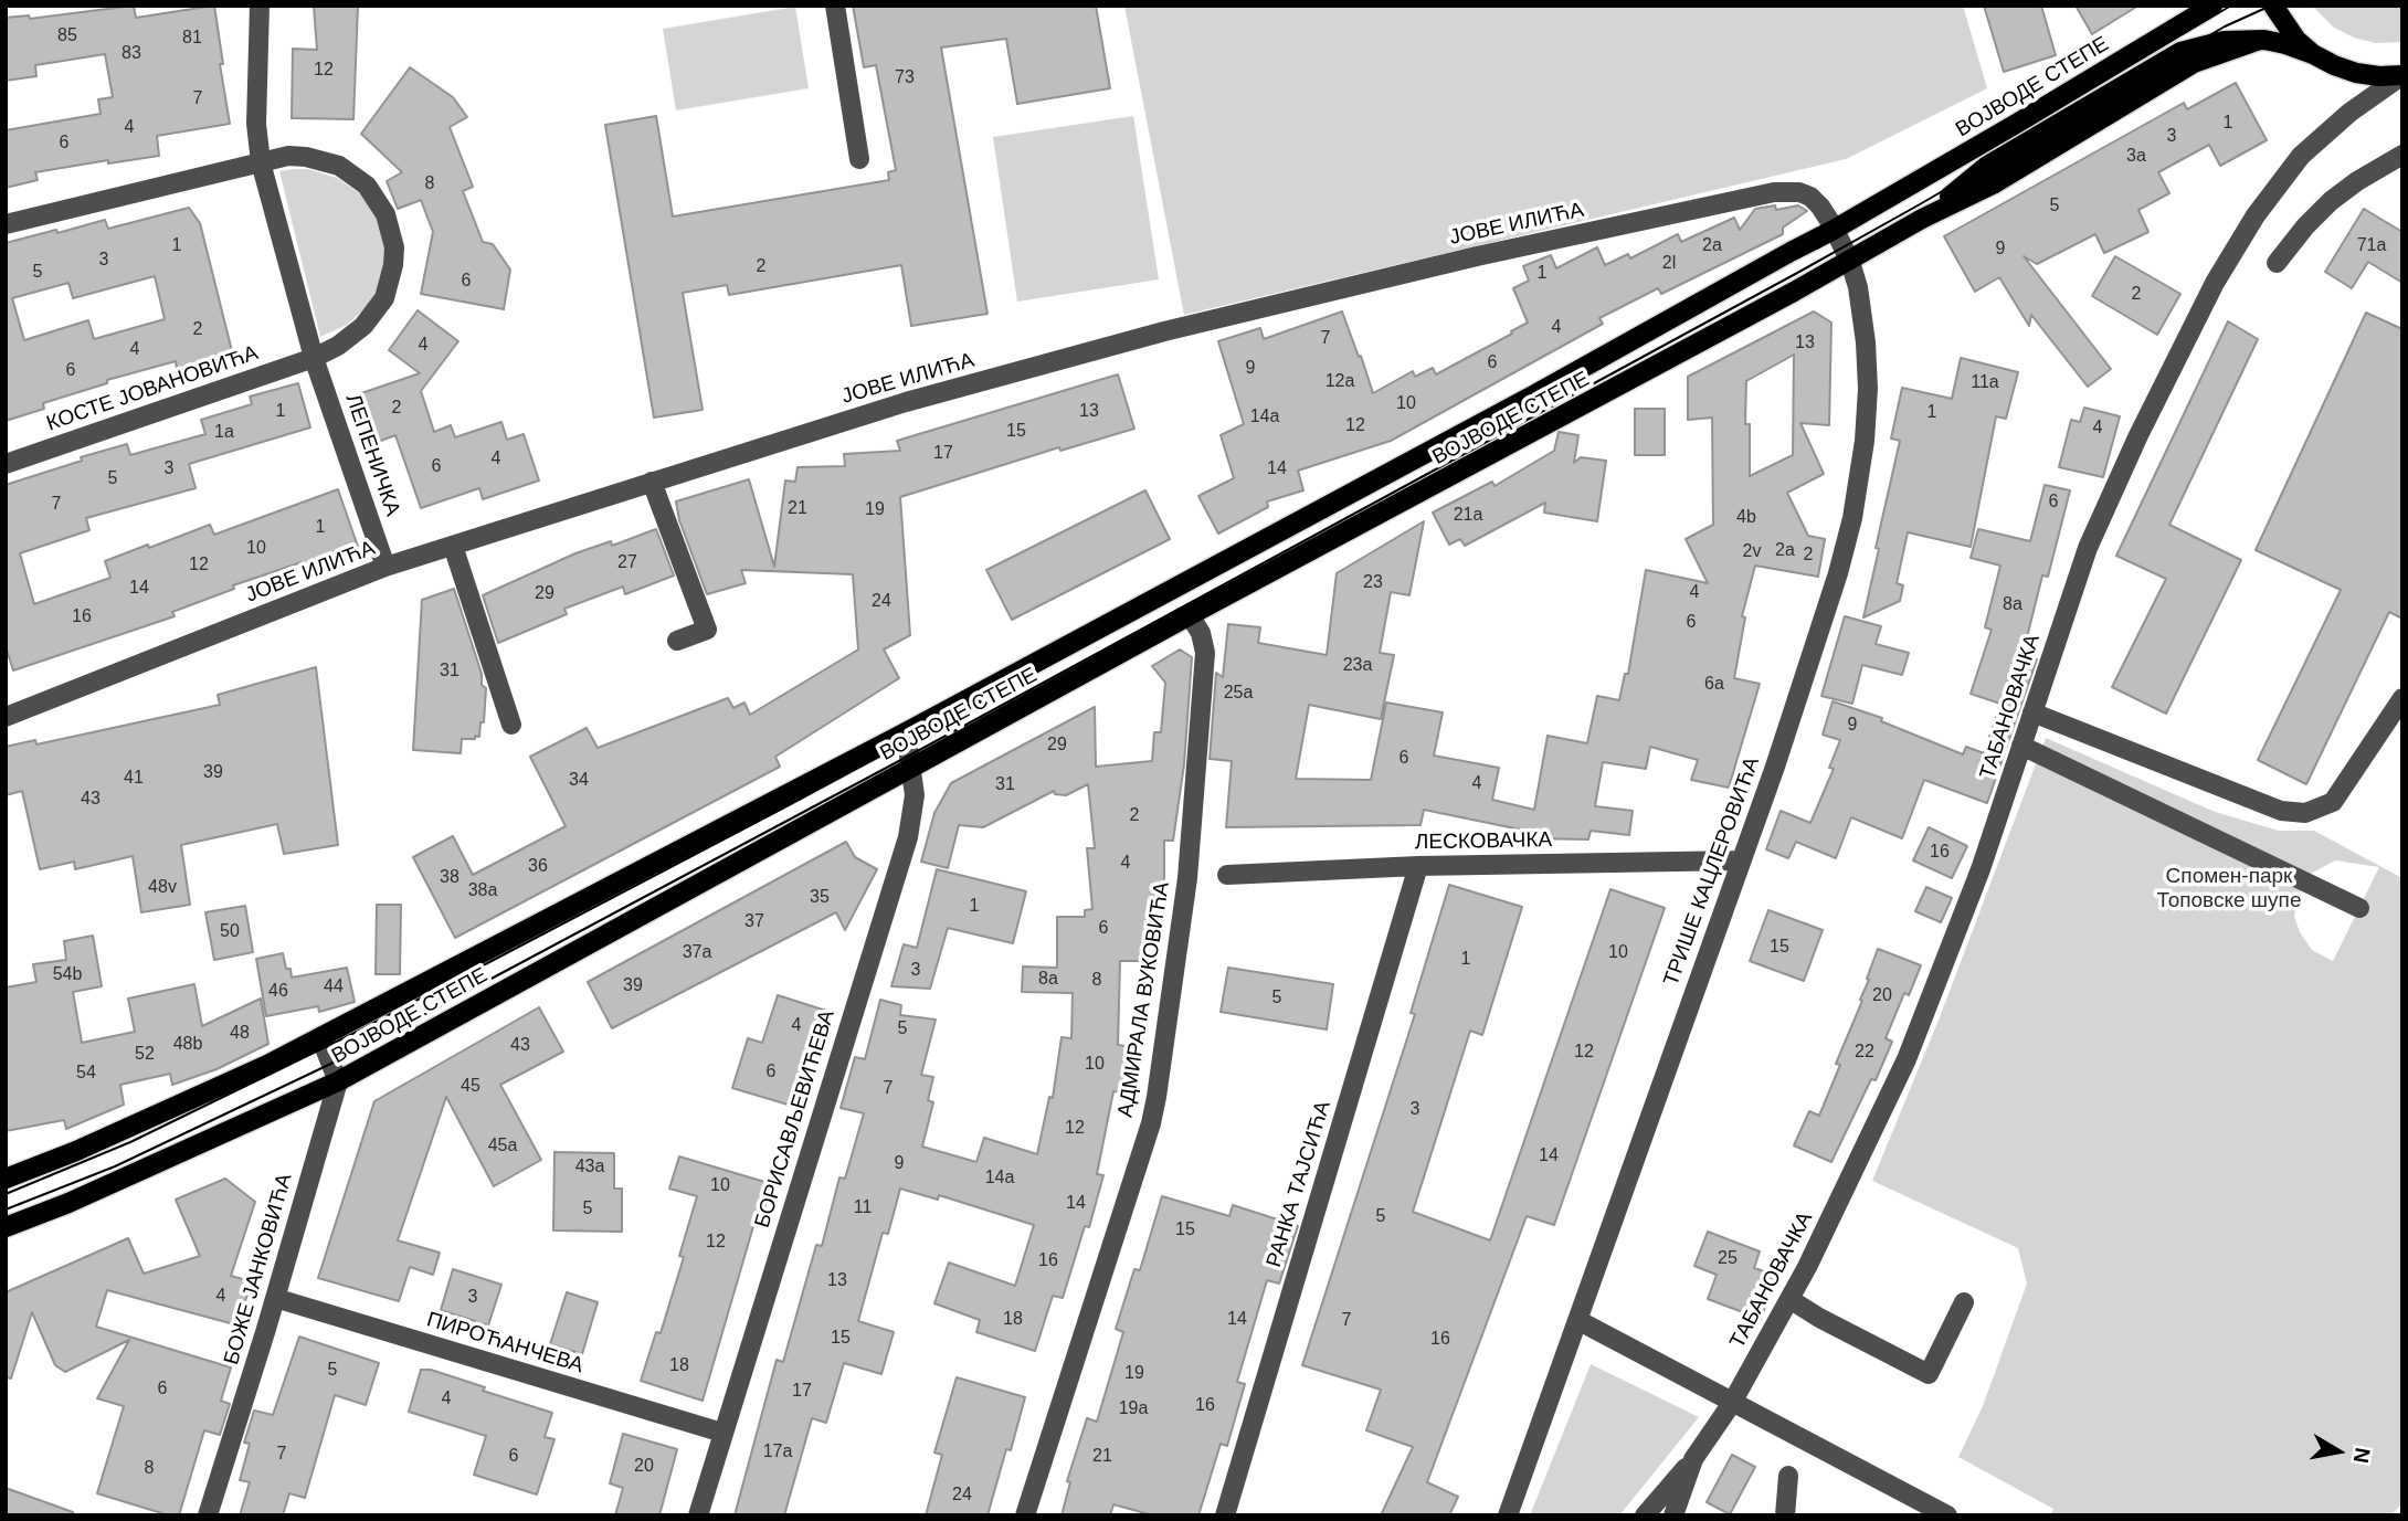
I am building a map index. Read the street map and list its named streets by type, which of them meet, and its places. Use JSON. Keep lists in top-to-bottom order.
{
  "streets": {
    "main road": ["ВОЈВОДЕ СТЕПЕ"],
    "street": [
      "ЈОВЕ ИЛИЋА",
      "КОСТЕ ЈОВАНОВИЋА",
      "ЛЕПЕНИЧКА",
      "ТАБАНОВАЧКА",
      "ЛЕСКОВАЧКА",
      "ТРИШЕ КАЦЛЕРОВИЋА",
      "АДМИРАЛА ВУКОВИЋА",
      "БОРИСАВЉЕВИЋЕВА",
      "РАНКА ТАЈСИЋА",
      "БОЖЕ ЈАНКОВИЋА",
      "ПИРОЋАНЧЕВА"
    ]
  },
  "crossings": [
    ["ВОЈВОДЕ СТЕПЕ", "ЈОВЕ ИЛИЋА"],
    ["ВОЈВОДЕ СТЕПЕ", "ТАБАНОВАЧКА"],
    ["ВОЈВОДЕ СТЕПЕ", "ТРИШЕ КАЦЛЕРОВИЋА"],
    ["ВОЈВОДЕ СТЕПЕ", "АДМИРАЛА ВУКОВИЋА"],
    ["ВОЈВОДЕ СТЕПЕ", "БОРИСАВЉЕВИЋЕВА"],
    ["ВОЈВОДЕ СТЕПЕ", "БОЖЕ ЈАНКОВИЋА"],
    ["ЈОВЕ ИЛИЋА", "ЛЕПЕНИЧКА"],
    ["ЈОВЕ ИЛИЋА", "ТРИШЕ КАЦЛЕРОВИЋА"],
    ["КОСТЕ ЈОВАНОВИЋА", "ЛЕПЕНИЧКА"],
    ["ЛЕСКОВАЧКА", "ТРИШЕ КАЦЛЕРОВИЋА"],
    ["ЛЕСКОВАЧКА", "РАНКА ТАЈСИЋА"],
    ["БОРИСАВЉЕВИЋЕВА", "ПИРОЋАНЧЕВА"],
    ["БОЖЕ ЈАНКОВИЋА", "ПИРОЋАНЧЕВА"]
  ],
  "parks": ["Спомен-парк Топовске шупе"],
  "house_numbers": [
    "85",
    "81",
    "83",
    "12",
    "73",
    "7",
    "1",
    "4",
    "3",
    "6",
    "3a",
    "8",
    "5",
    "1",
    "2a",
    "71a",
    "9",
    "3",
    "2l",
    "2",
    "5",
    "1",
    "6",
    "2",
    "4",
    "2",
    "7",
    "13",
    "4",
    "4",
    "6",
    "9",
    "6",
    "12a",
    "11a",
    "10",
    "2",
    "1",
    "13",
    "1",
    "14a",
    "12",
    "4",
    "15",
    "1a",
    "17",
    "4",
    "6",
    "3",
    "14",
    "5",
    "6",
    "7",
    "21",
    "19",
    "21a",
    "4b",
    "1",
    "10",
    "2a",
    "2v",
    "2",
    "27",
    "12",
    "23",
    "14",
    "4",
    "29",
    "24",
    "8a",
    "16",
    "6",
    "23a",
    "31",
    "6a",
    "25a",
    "9",
    "29",
    "6",
    "39",
    "41",
    "34",
    "4",
    "31",
    "43",
    "2",
    "16",
    "4",
    "36",
    "38",
    "48v",
    "38a",
    "35",
    "1",
    "37",
    "6",
    "50",
    "15",
    "37a",
    "10",
    "1",
    "3",
    "54b",
    "8a",
    "8",
    "39",
    "44",
    "46",
    "20",
    "5",
    "4",
    "5",
    "48",
    "48b",
    "43",
    "12",
    "22",
    "52",
    "10",
    "6",
    "54",
    "45",
    "7",
    "3",
    "12",
    "45a",
    "14",
    "9",
    "43a",
    "14a",
    "10",
    "14",
    "11",
    "5",
    "5",
    "15",
    "12",
    "25",
    "16",
    "13",
    "4",
    "3",
    "18",
    "14",
    "7",
    "15",
    "16",
    "18",
    "5",
    "19",
    "6",
    "17",
    "4",
    "16",
    "19a",
    "17a",
    "7",
    "6",
    "21",
    "20",
    "8",
    "24"
  ],
  "north": "right"
}
